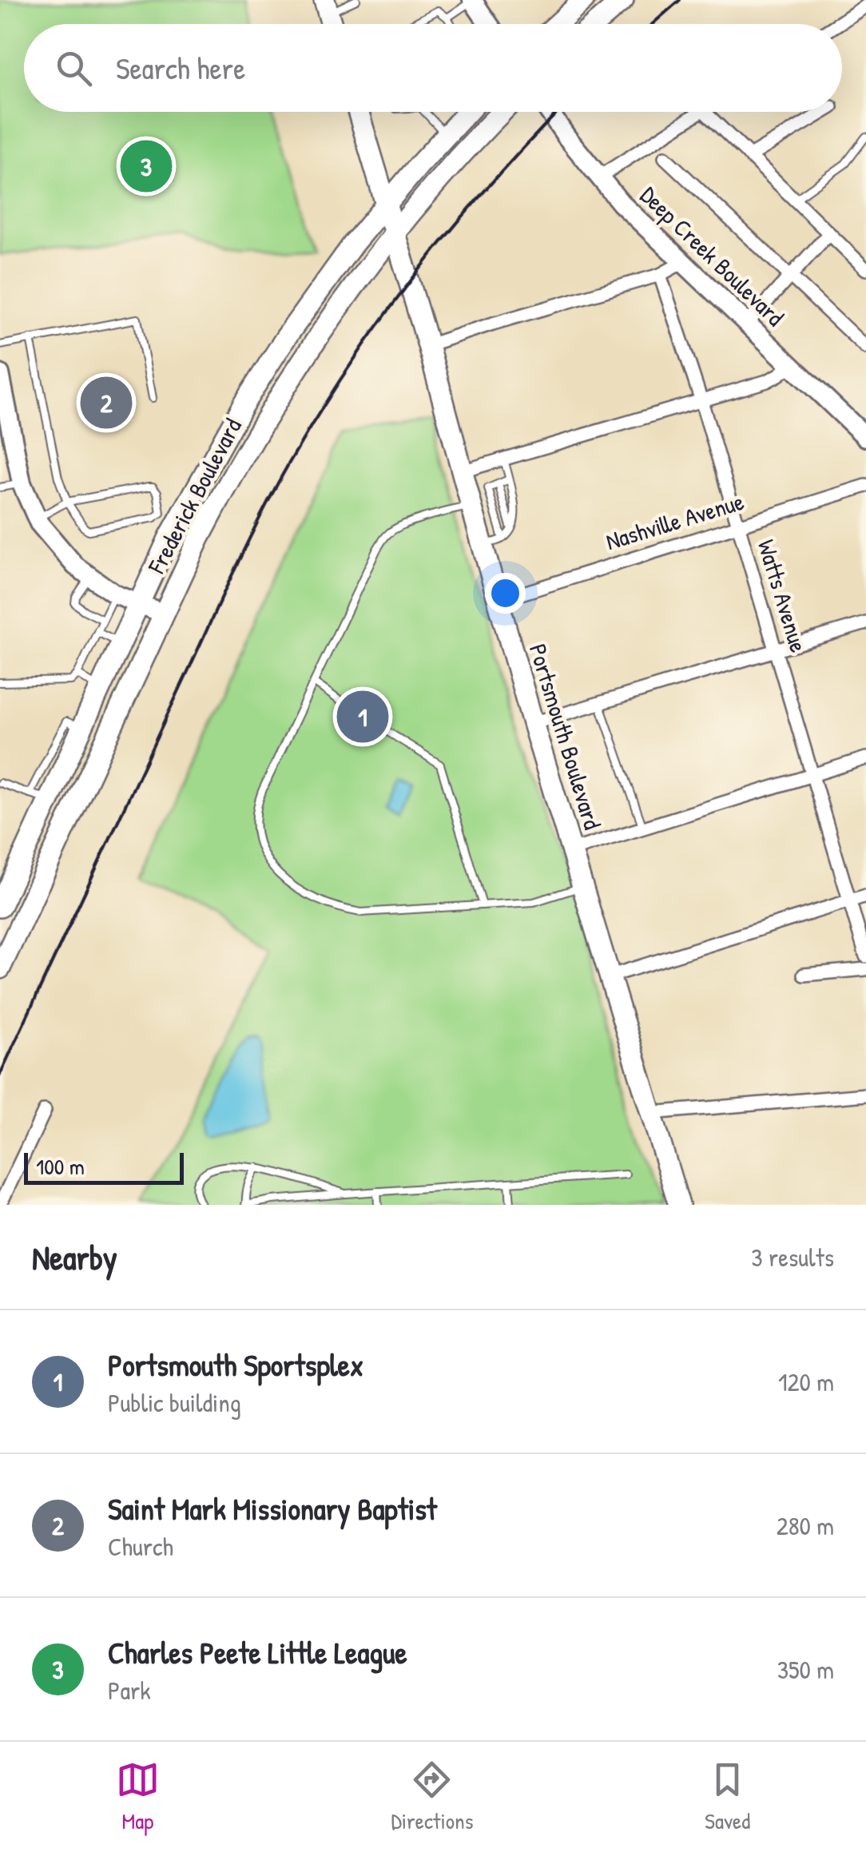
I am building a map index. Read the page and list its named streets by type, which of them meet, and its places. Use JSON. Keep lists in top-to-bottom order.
{
  "streets": {
    "main road": ["Frederick Boulevard", "Portsmouth Boulevard"],
    "street": ["Deep Creek Boulevard", "Nashville Avenue", "Watts Avenue"]
  },
  "crossings": [
    ["Frederick Boulevard", "Portsmouth Boulevard"],
    ["Nashville Avenue", "Watts Avenue"],
    ["Nashville Avenue", "Portsmouth Boulevard"]
  ],
  "scale_bar": "100 m",
  "page": {
    "search": "Search here",
    "pins": ["3", "2", "1"],
    "scale": "100 m",
    "heading": ["Nearby", "3 results"],
    "list": [
      {
        "mark": "1",
        "name": "Portsmouth Sportsplex",
        "note": "Public building",
        "value": "120 m"
      },
      {
        "mark": "2",
        "name": "Saint Mark Missionary Baptist",
        "note": "Church",
        "value": "280 m"
      },
      {
        "mark": "3",
        "name": "Charles Peete Little League",
        "note": "Park",
        "value": "350 m"
      }
    ],
    "nav": ["Map", "Directions", "Saved"]
  }
}
